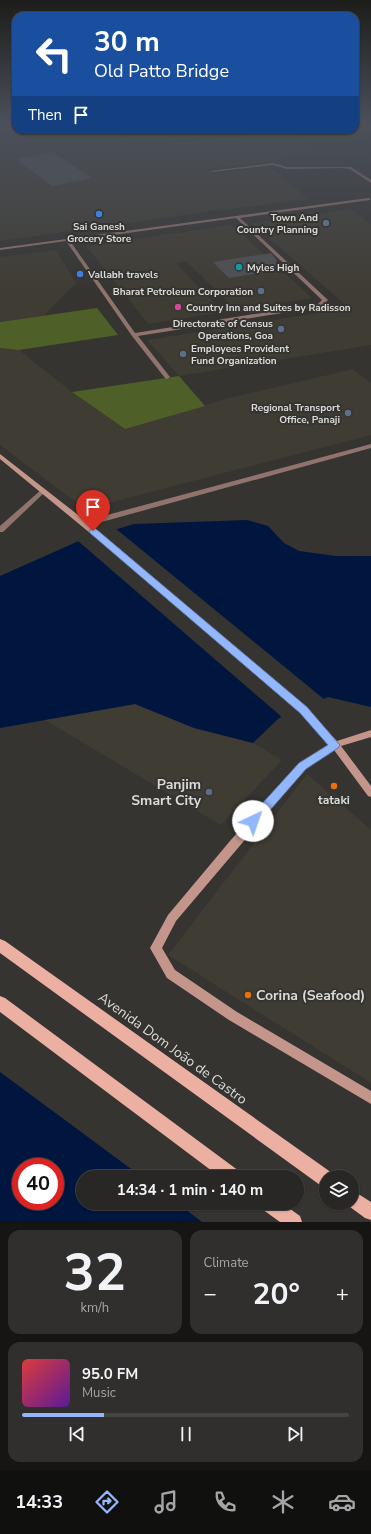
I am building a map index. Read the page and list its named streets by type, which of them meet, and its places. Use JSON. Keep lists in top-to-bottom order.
{
  "streets": {
    "main road": ["Avenida Dom João de Castro"]
  },
  "places": [
    "Sai Ganesh Grocery Store",
    "Town And Country Planning",
    "Myles High",
    "Vallabh travels",
    "Bharat Petroleum Corporation",
    "Country Inn and Suites by Radisson",
    "Directorate of Census Operations, Goa",
    "Employees Provident Fund Organization",
    "Regional Transport Office, Panaji",
    "tataki",
    "Panjim Smart City",
    "Corina (Seafood)"
  ],
  "page": {
    "turn": ["30 m", "Old Patto Bridge"],
    "then": "Then",
    "limit": "40",
    "trip": "14:34 · 1 min · 140 m",
    "tile": [
      ["32", "km/h"],
      "Climate"
    ],
    "heat": ["−", "20°", "+"],
    "song": ["95.0 FM", "Music"],
    "tabs": "14:33"
  }
}
